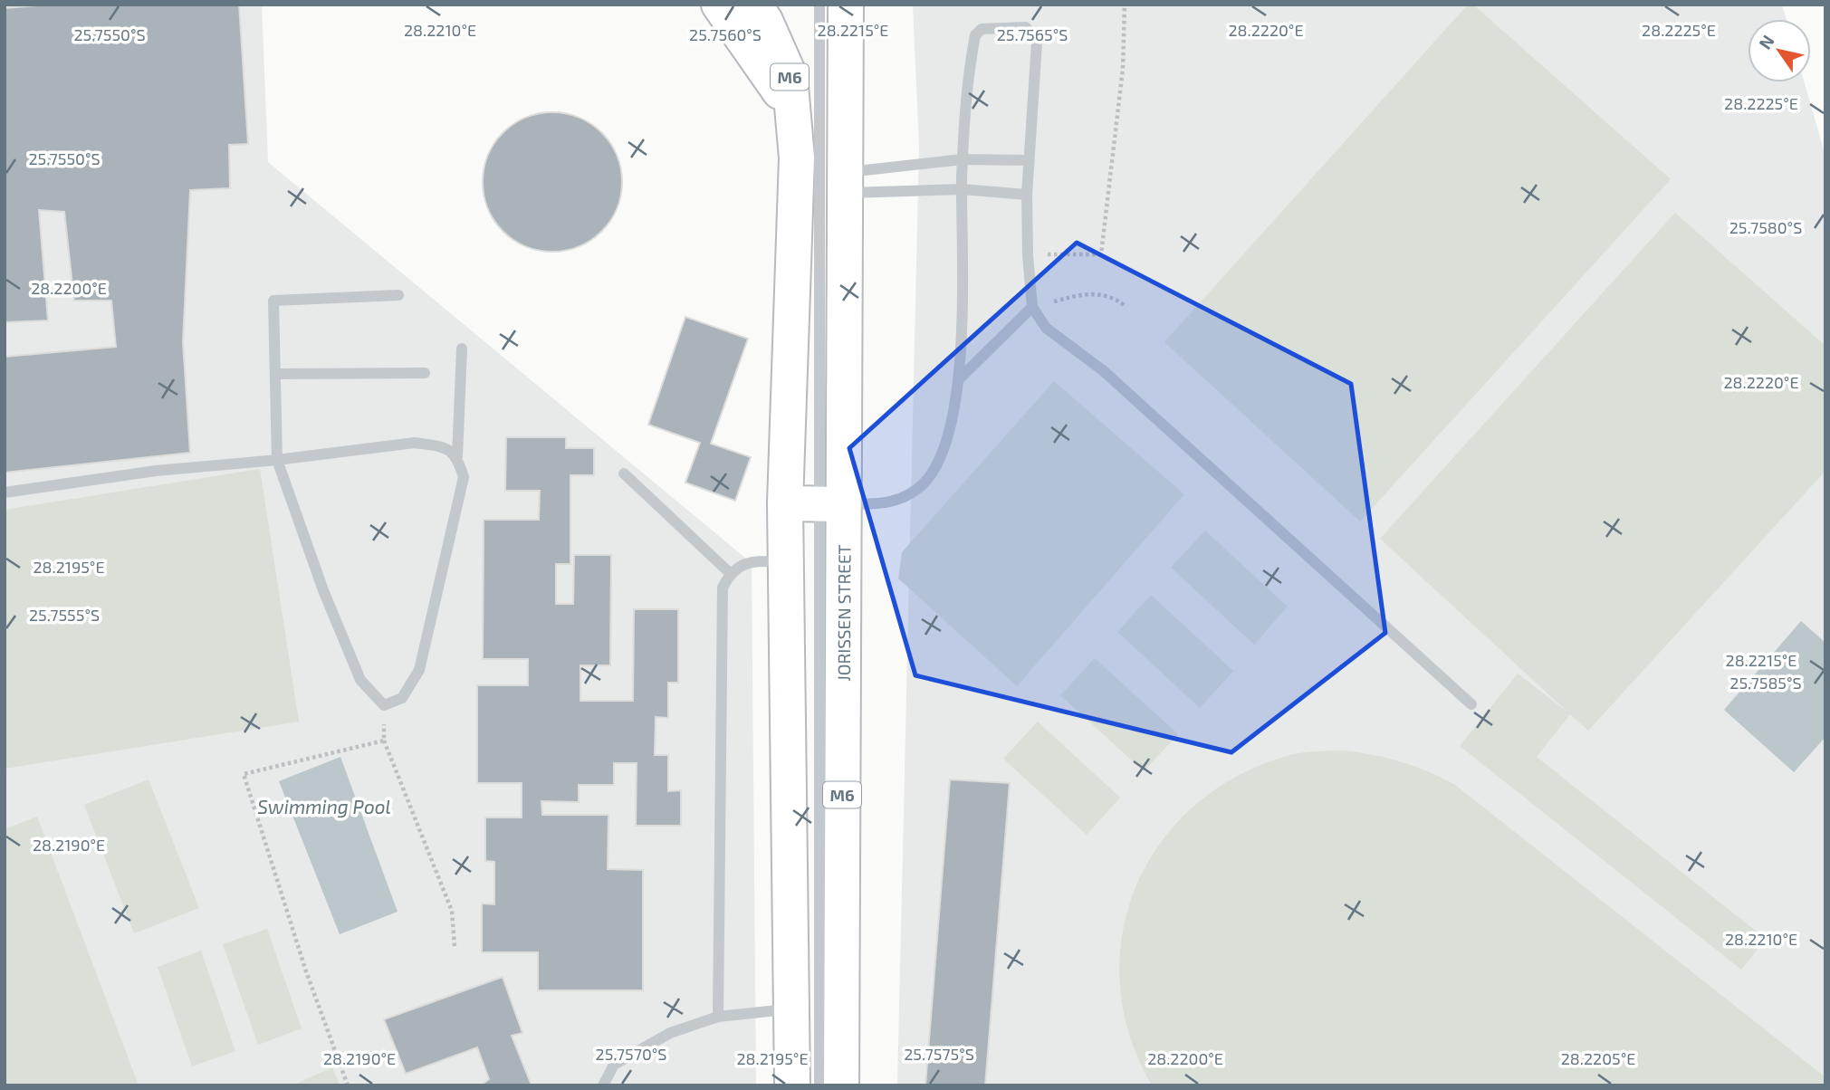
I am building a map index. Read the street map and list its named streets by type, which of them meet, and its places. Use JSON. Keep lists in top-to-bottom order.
{
  "streets": {
    "main road": ["M6", "JORISSEN STREET"]
  },
  "crossings": [
    ["M6", "JORISSEN STREET"]
  ],
  "water": ["Swimming Pool"],
  "north": "top left",
  "coordinates": [
    "28.2210°E",
    "28.2215°E",
    "28.2220°E",
    "28.2225°E",
    "25.7550°S",
    "25.7560°S",
    "25.7565°S",
    "25.7580°S",
    "28.2200°E",
    "28.2195°E",
    "25.7555°S",
    "25.7585°S",
    "28.2190°E",
    "25.7570°S",
    "25.7575°S",
    "28.2205°E"
  ]
}
